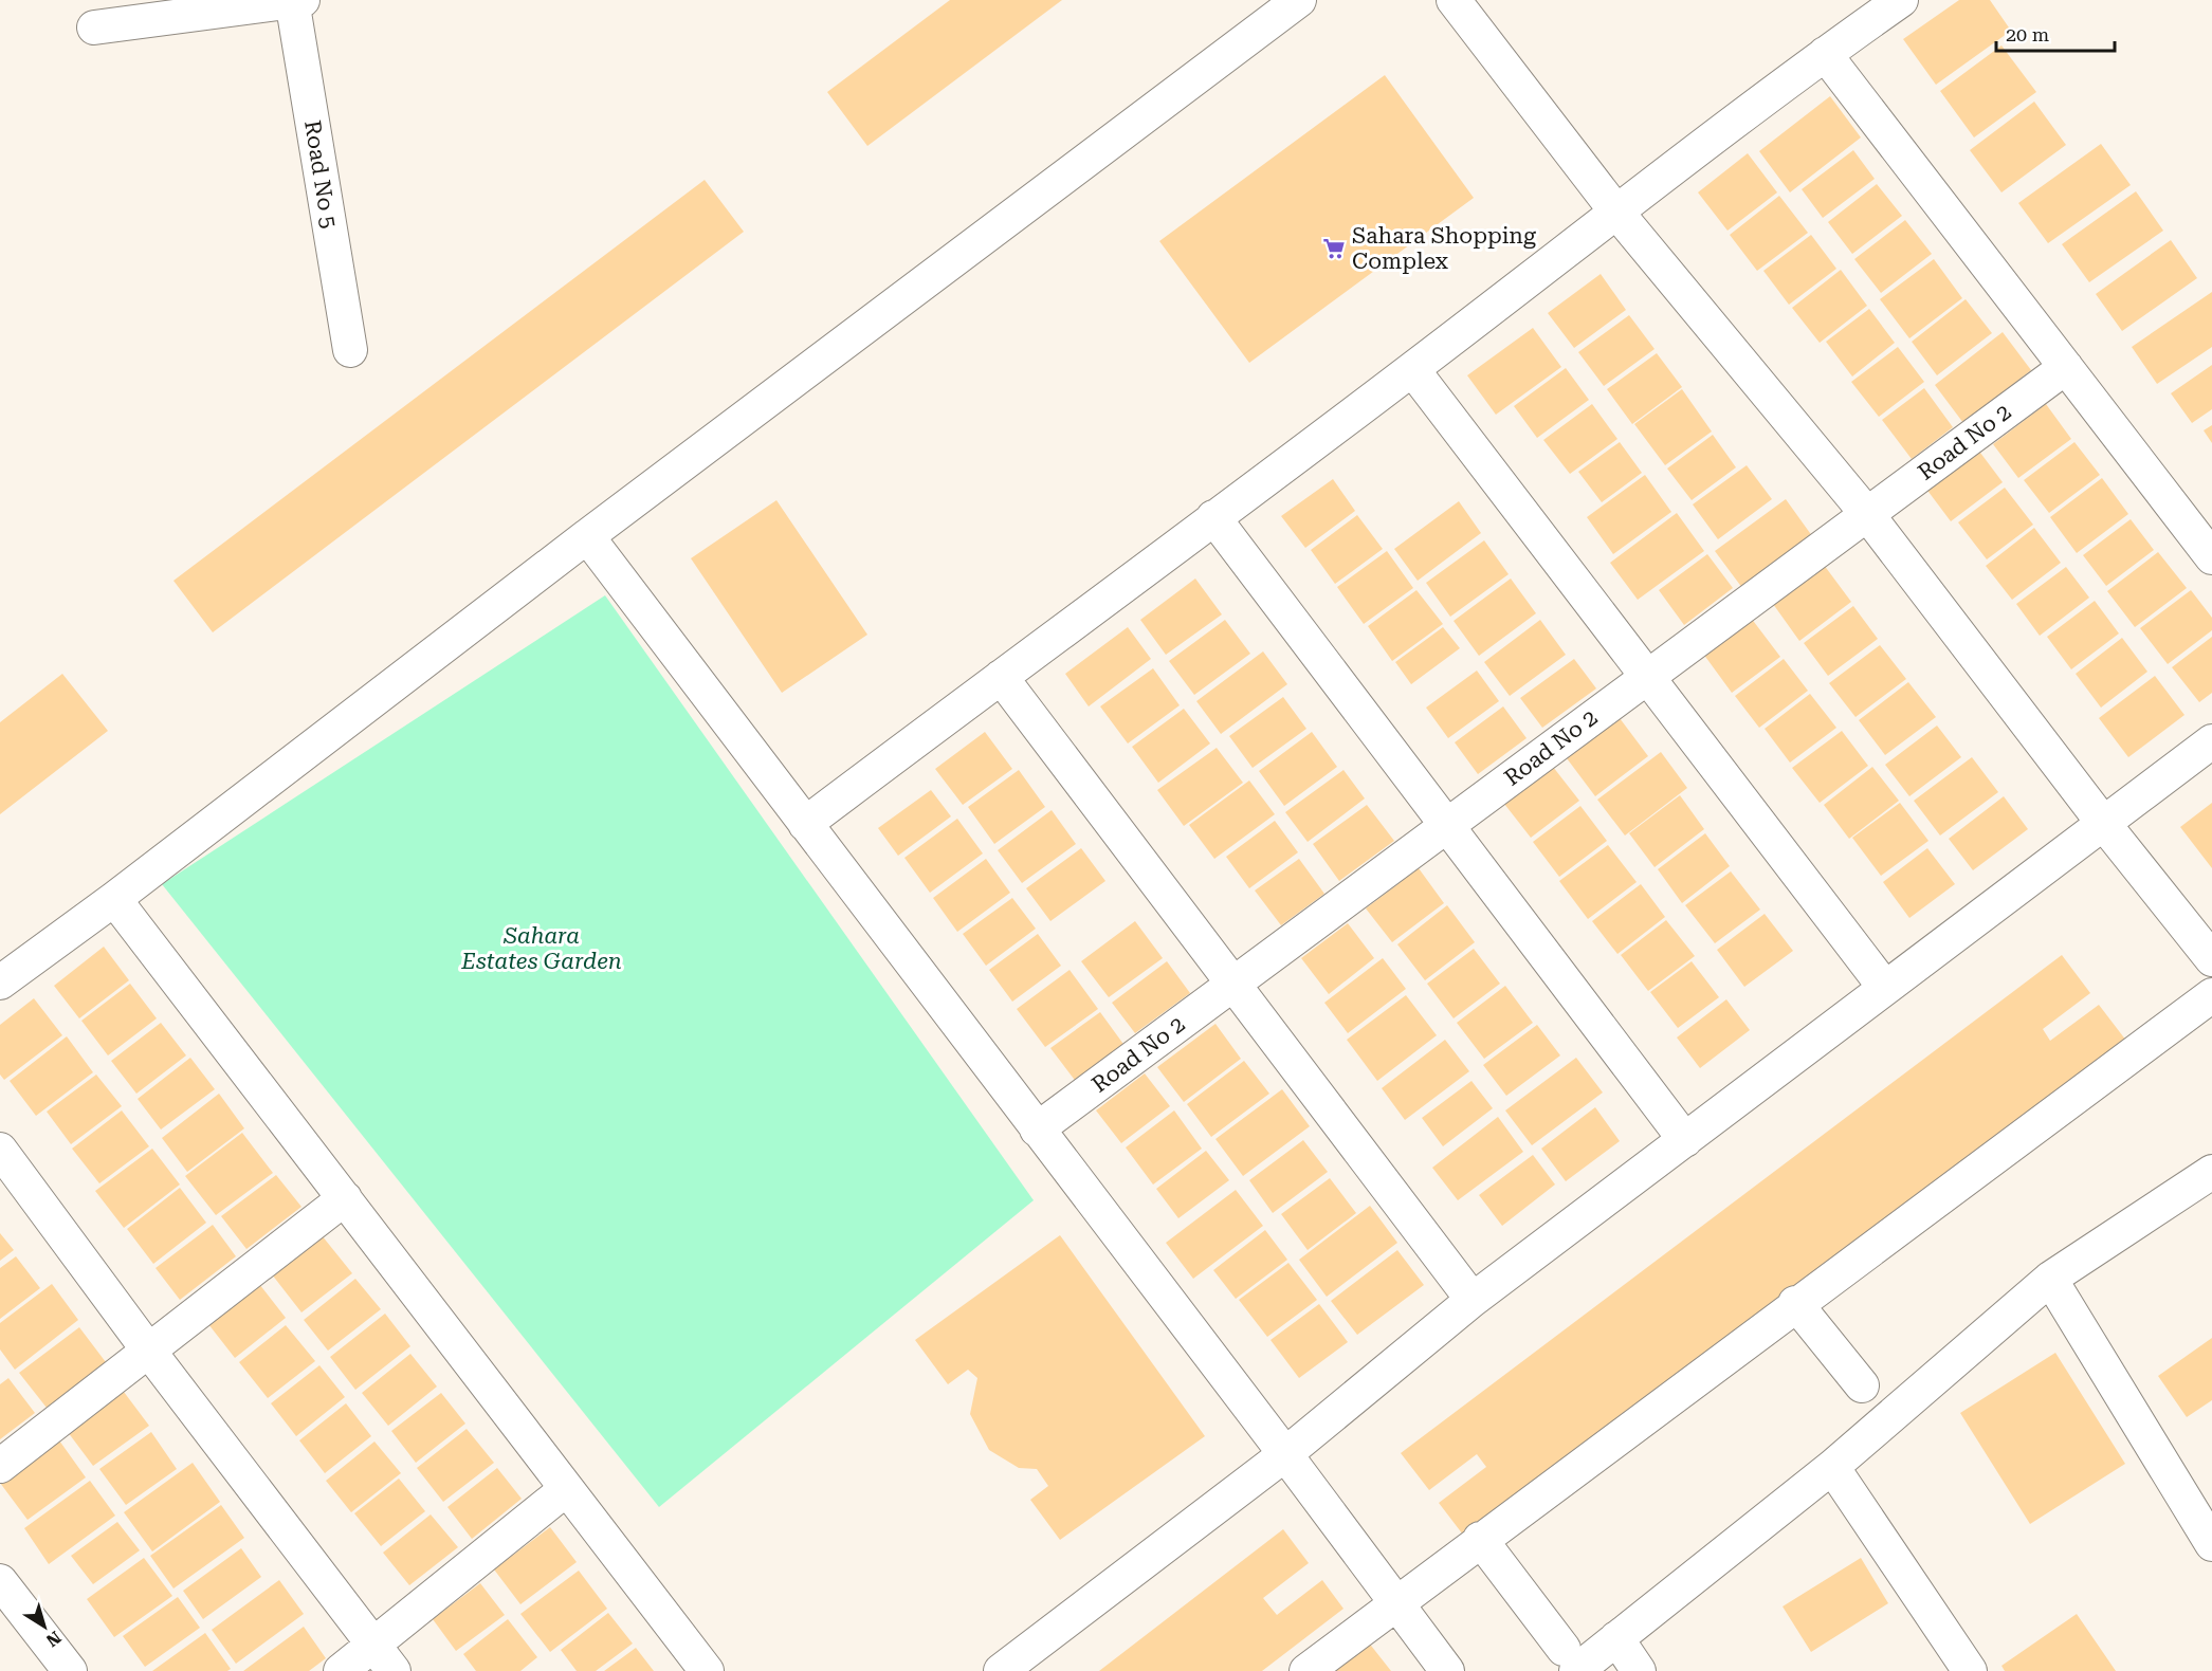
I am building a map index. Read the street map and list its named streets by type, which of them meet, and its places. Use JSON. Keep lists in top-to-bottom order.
{
  "streets": {
    "street": ["Road No 5", "Road No 2"]
  },
  "parks": ["Sahara Estates Garden"],
  "places": {
    "supermarket": ["Sahara Shopping Complex"]
  },
  "scale_bar": "20 m",
  "north": "bottom right"
}
